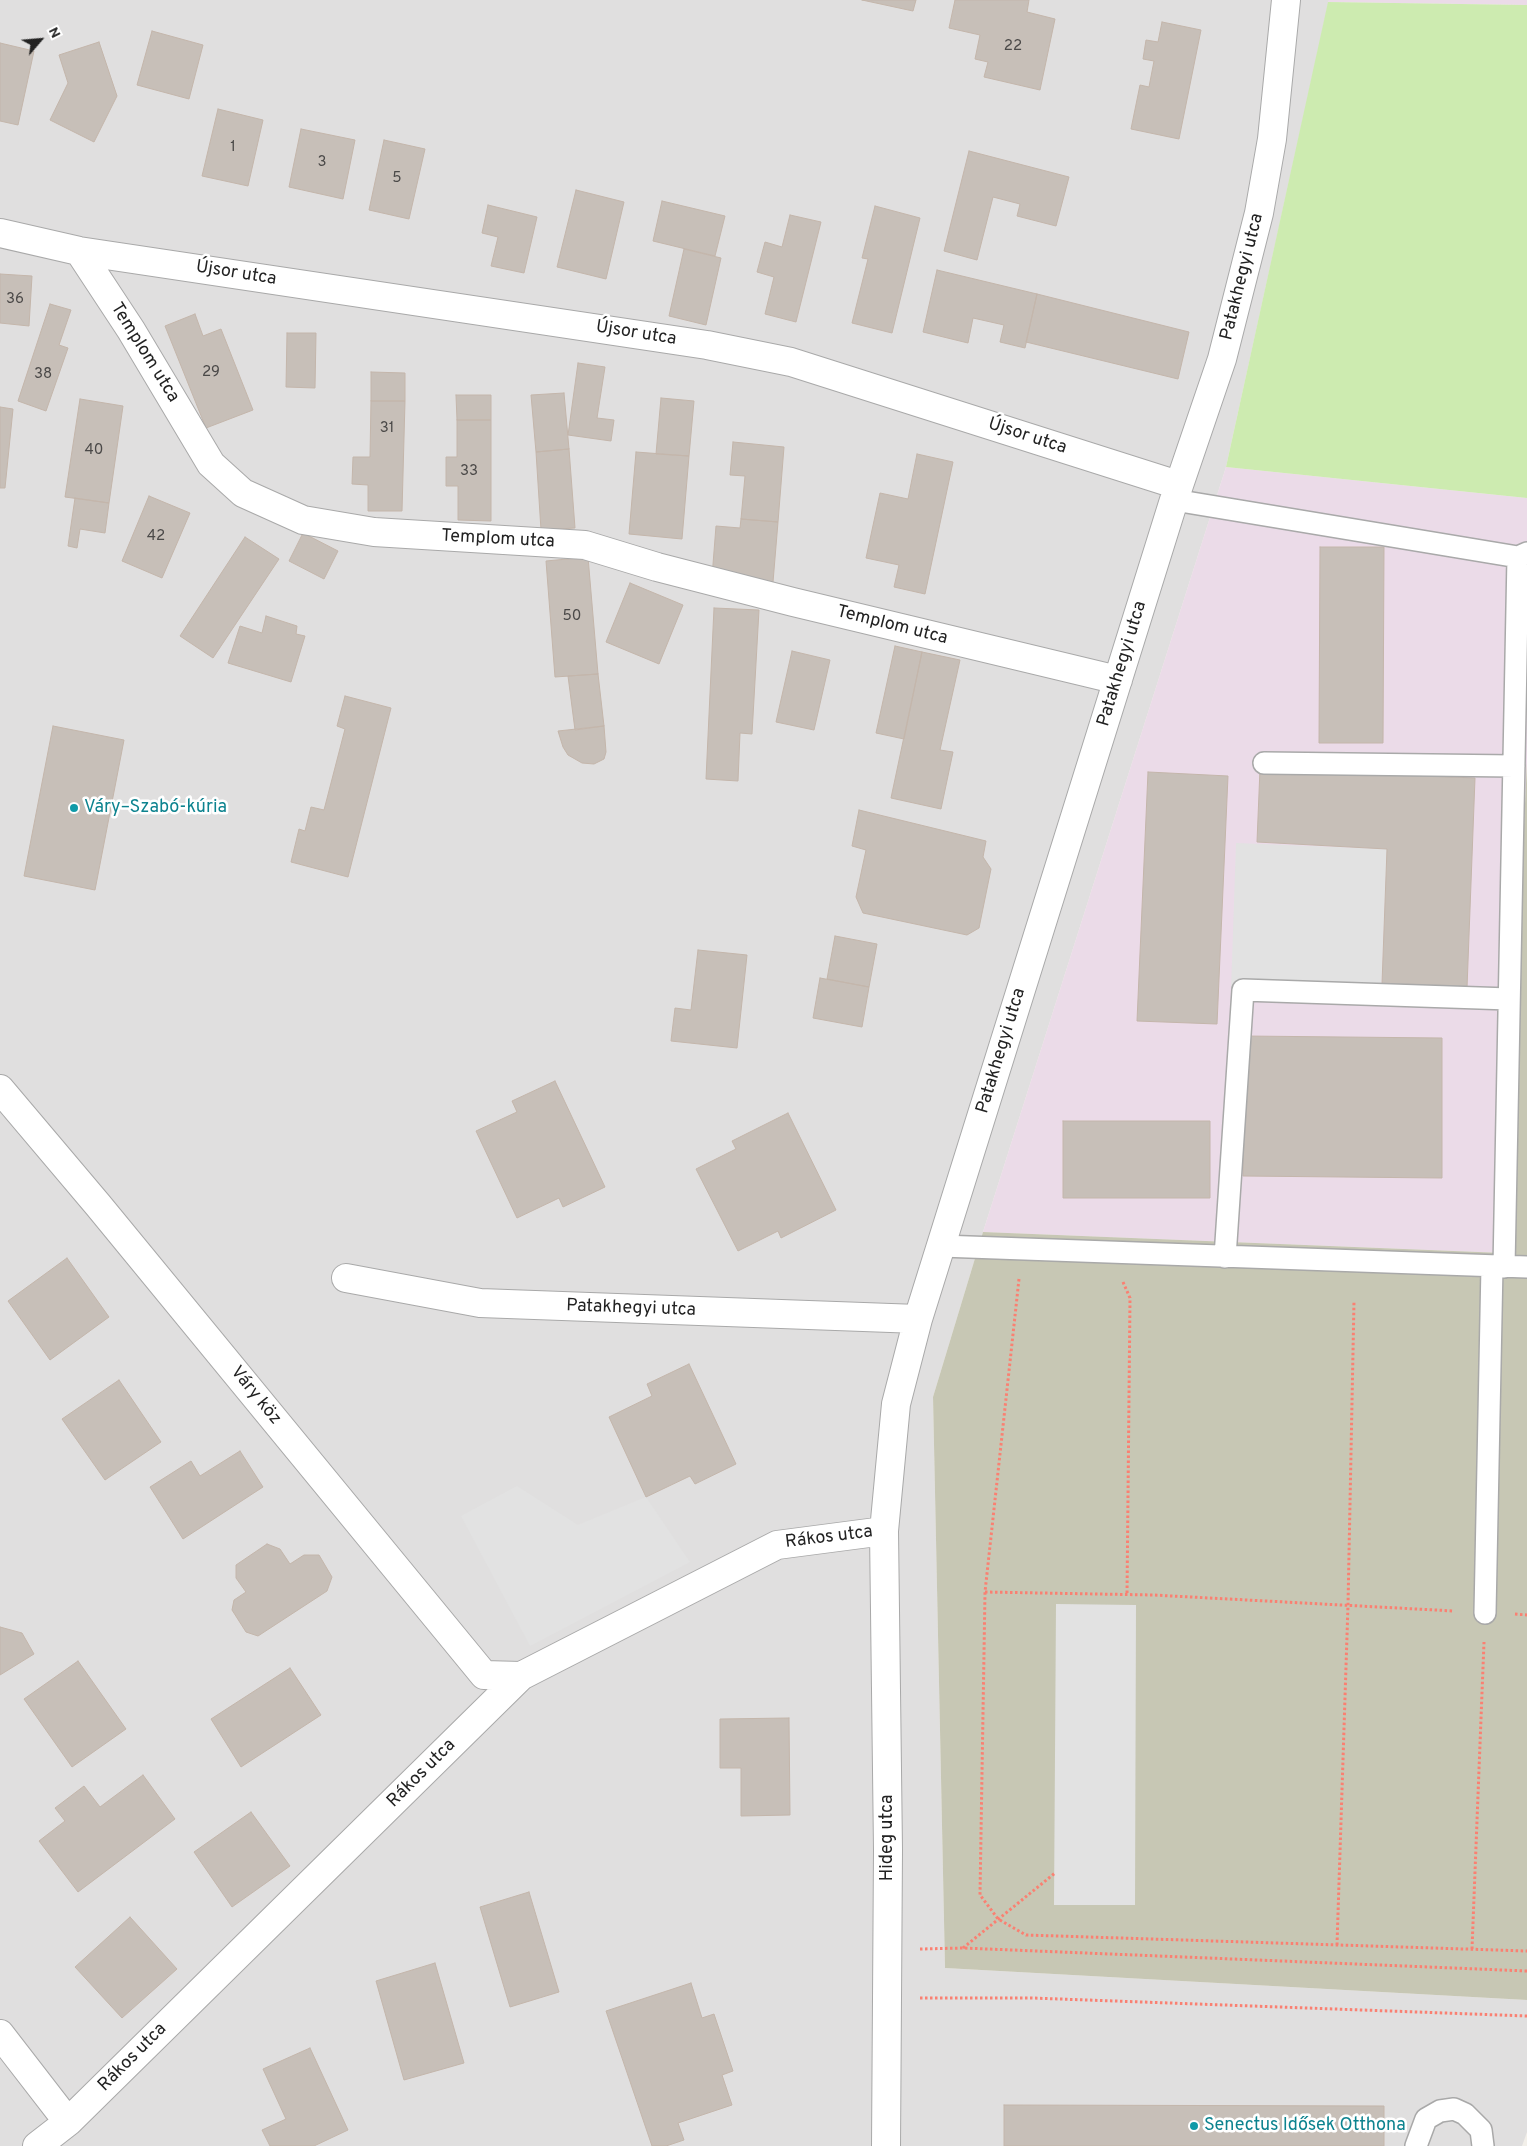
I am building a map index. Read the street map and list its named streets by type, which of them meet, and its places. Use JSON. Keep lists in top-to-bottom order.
{
  "streets": {
    "street": [
      "Újsor utca",
      "Patakhegyi utca",
      "Templom utca",
      "Váry köz",
      "Rákos utca",
      "Hideg utca"
    ]
  },
  "crossings": [
    ["Újsor utca", "Patakhegyi utca"],
    ["Újsor utca", "Templom utca"],
    ["Patakhegyi utca", "Templom utca"],
    ["Patakhegyi utca", "Rákos utca"],
    ["Patakhegyi utca", "Hideg utca"],
    ["Váry köz", "Rákos utca"],
    ["Rákos utca", "Hideg utca"]
  ],
  "places": ["Váry–Szabó-kúria", "Senectus Idősek Otthona"],
  "house_numbers": [
    "22",
    "1",
    "3",
    "5",
    "36",
    "29",
    "38",
    "31",
    "40",
    "33",
    "42",
    "50"
  ],
  "north": "top right"
}
